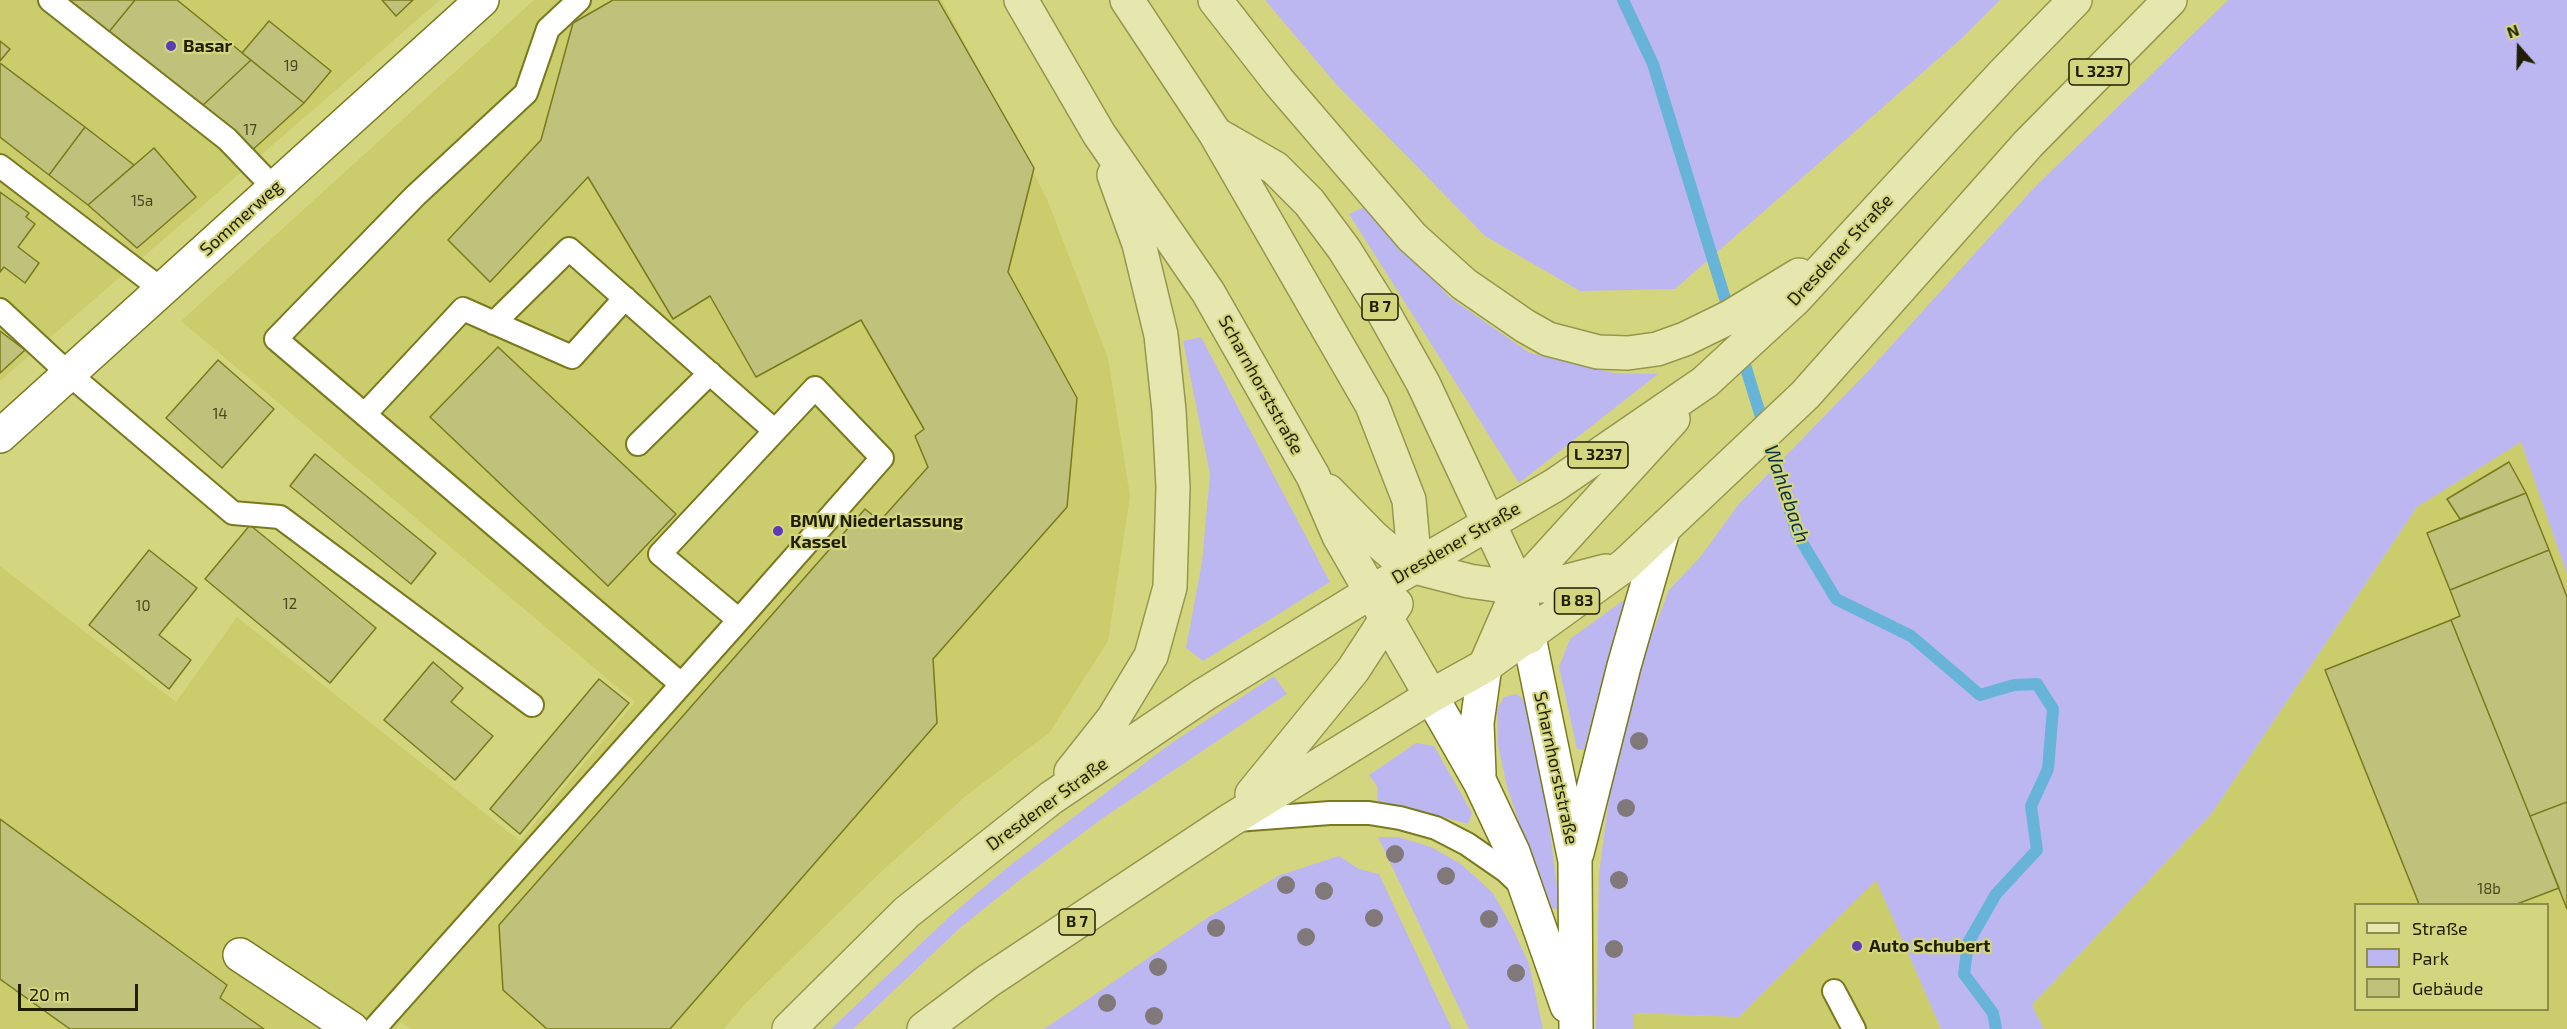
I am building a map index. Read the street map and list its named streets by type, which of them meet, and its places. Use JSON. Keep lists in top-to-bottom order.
{
  "streets": {
    "main road": [
      "L 3237",
      "Dresdener Straße",
      "B 7",
      "Scharnhorststraße",
      "B 83"
    ],
    "street": ["Sommerweg"]
  },
  "crossings": [
    ["L 3237", "Scharnhorststraße"],
    ["L 3237", "B 83"],
    ["Dresdener Straße", "Scharnhorststraße"],
    ["B 7", "B 83"],
    ["Scharnhorststraße", "B 83"]
  ],
  "water": ["Wahlebach"],
  "places": ["Basar", "BMW Niederlassung Kassel", "Auto Schubert"],
  "house_numbers": [
    "19",
    "17",
    "15a",
    "14",
    "12",
    "10",
    "18b"
  ],
  "legend": ["Straße", "Park", "Gebäude"],
  "scale_bar": "20 m",
  "north": "top"
}
